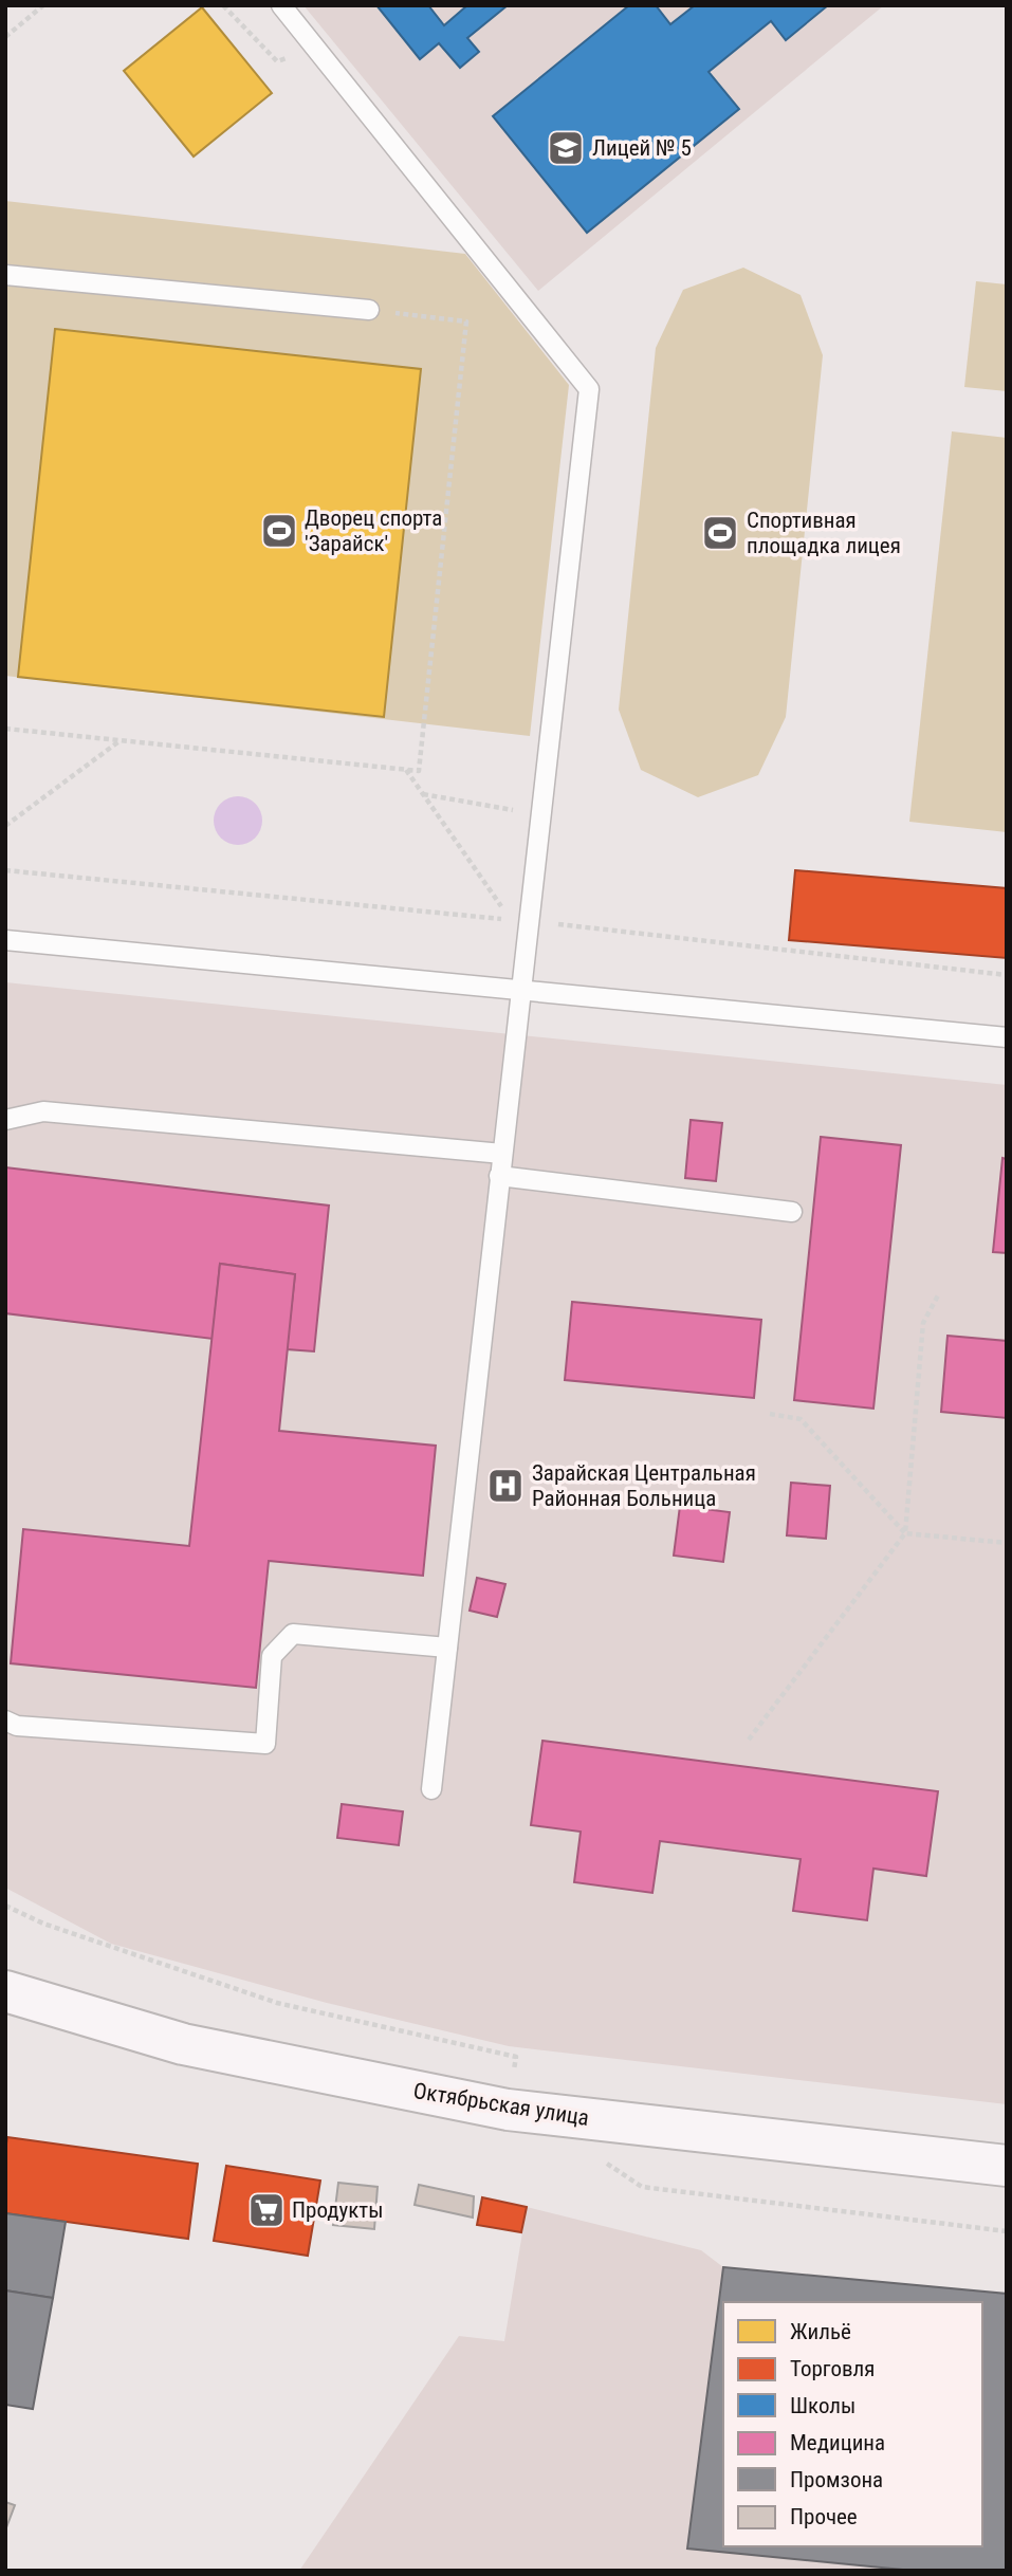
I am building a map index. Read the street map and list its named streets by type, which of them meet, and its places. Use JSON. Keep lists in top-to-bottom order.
{
  "streets": {
    "main road": ["Октябрьская улица"]
  },
  "places": {
    "school or university": ["Лицей № 5"],
    "sports": ["Дворец спорта 'Зарайск'", "Спортивная площадка лицея"],
    "hospital": ["Зарайская Центральная Районная Больница"],
    "supermarket": ["Продукты"]
  },
  "legend": [
    "Жильё",
    "Торговля",
    "Школы",
    "Медицина",
    "Промзона",
    "Прочее"
  ]
}
